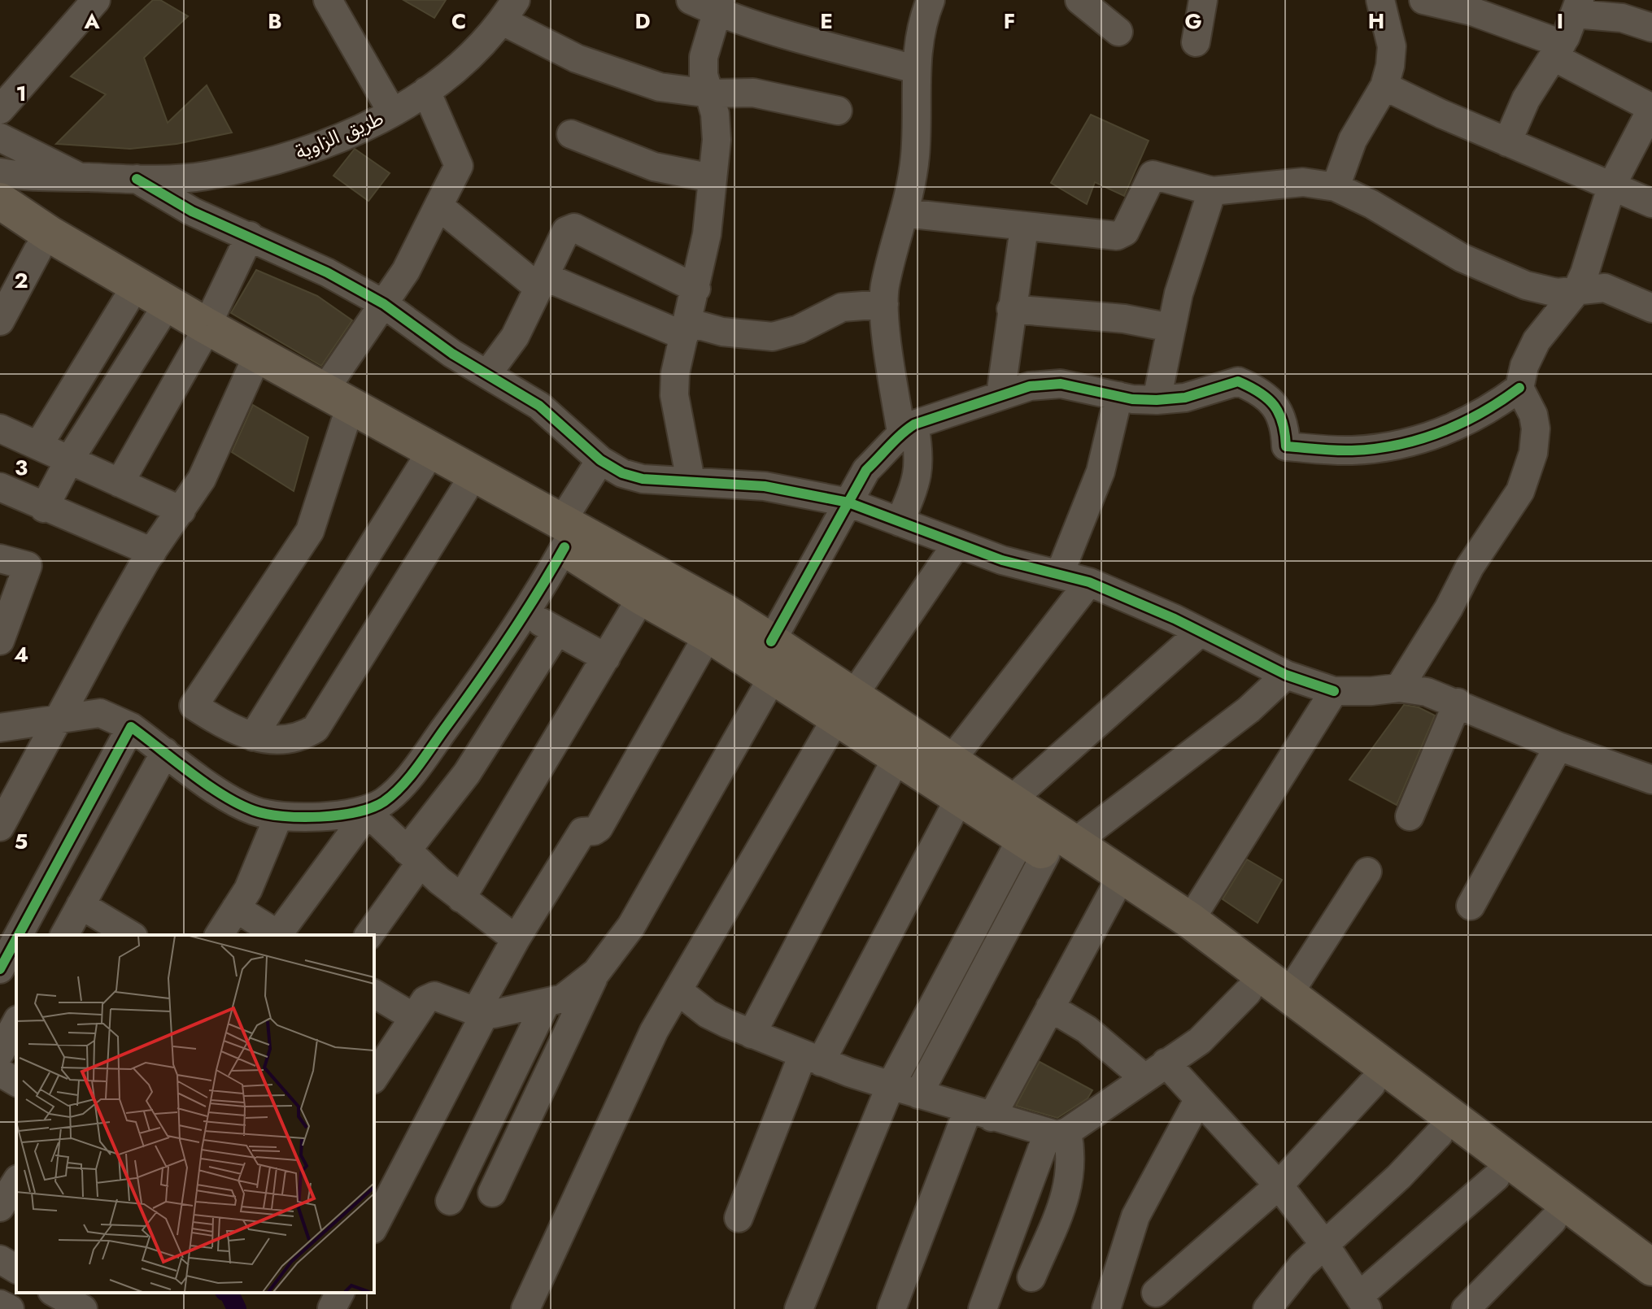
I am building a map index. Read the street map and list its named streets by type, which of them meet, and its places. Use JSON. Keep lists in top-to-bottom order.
{
  "streets": {
    "street": ["طريق الزاوية"]
  },
  "grid": {
    "columns": [
      "A",
      "B",
      "C",
      "D",
      "E",
      "F",
      "G",
      "H",
      "I"
    ],
    "rows": [
      "1",
      "2",
      "3",
      "4",
      "5"
    ]
  }
}
